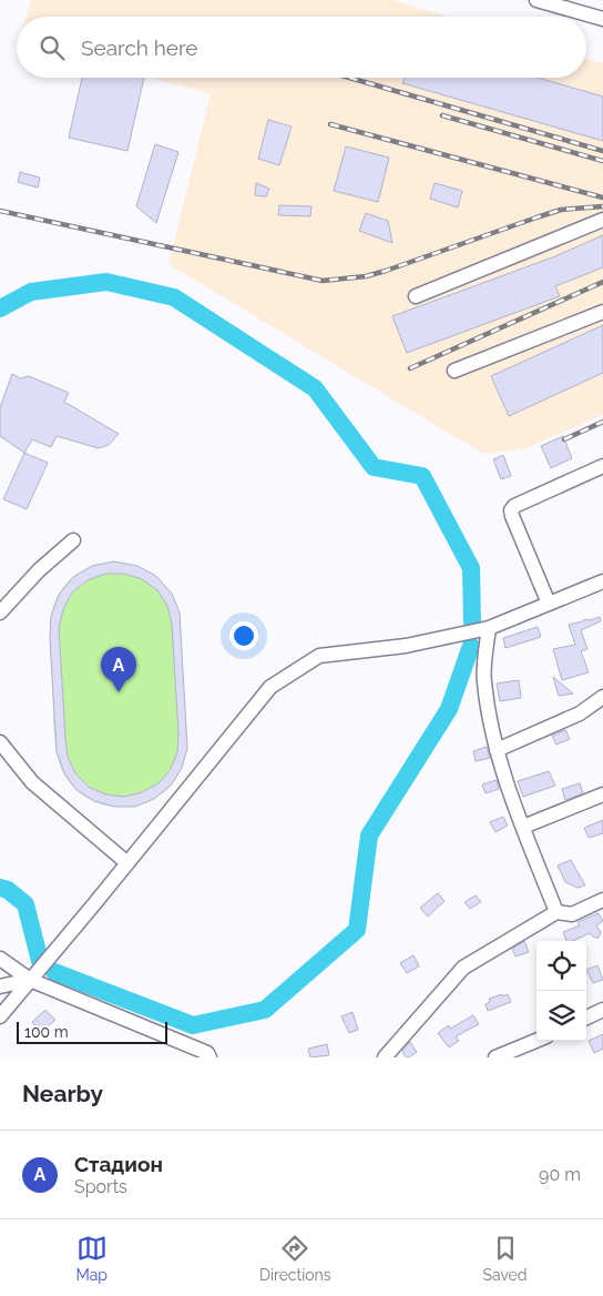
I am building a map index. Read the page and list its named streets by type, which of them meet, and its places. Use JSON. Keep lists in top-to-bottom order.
{
  "scale_bar": "100 m",
  "page": {
    "search": "Search here",
    "pins": "A",
    "scale": "100 m",
    "heading": "Nearby",
    "list": [
      {
        "mark": "A",
        "name": "Стадион",
        "note": "Sports",
        "value": "90 m"
      }
    ],
    "nav": ["Map", "Directions", "Saved"]
  }
}
